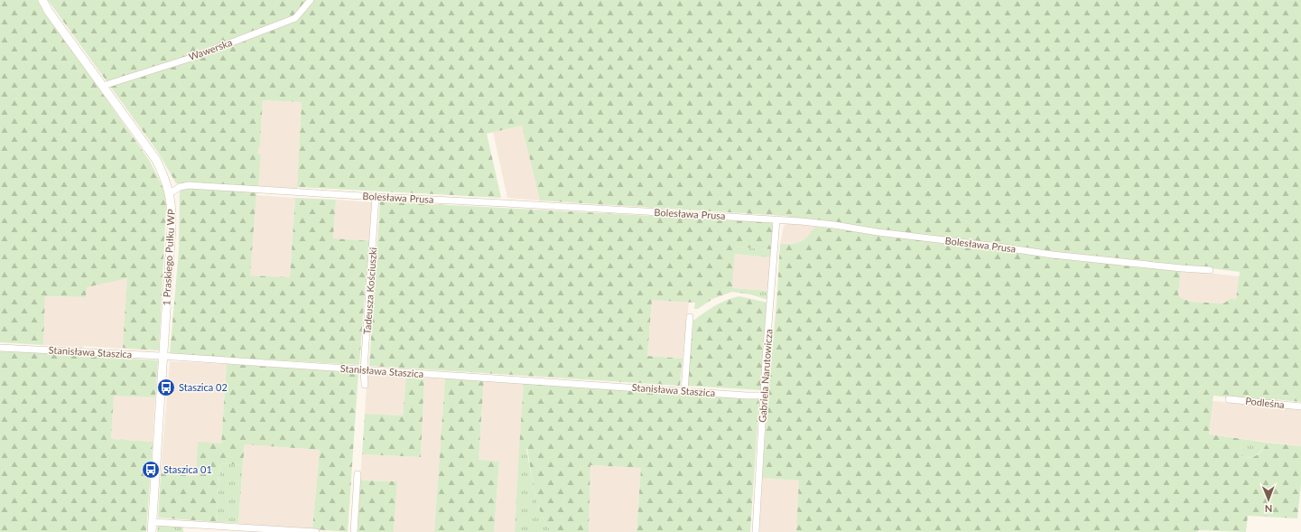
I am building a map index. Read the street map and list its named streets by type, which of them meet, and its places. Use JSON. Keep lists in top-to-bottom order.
{
  "streets": {
    "street": [
      "Wawerska",
      "Bolesława Prusa",
      "1 Praskiego Pułku WP",
      "Tadeusza Kościuszki",
      "Stanisława Staszica",
      "Gabriela Narutowicza",
      "Podleśna"
    ]
  },
  "crossings": [
    ["Wawerska", "1 Praskiego Pułku WP"],
    ["Bolesława Prusa", "1 Praskiego Pułku WP"],
    ["Bolesława Prusa", "Tadeusza Kościuszki"],
    ["Bolesława Prusa", "Gabriela Narutowicza"],
    ["1 Praskiego Pułku WP", "Stanisława Staszica"],
    ["Tadeusza Kościuszki", "Stanisława Staszica"],
    ["Stanisława Staszica", "Gabriela Narutowicza"]
  ],
  "places": {
    "bus stop": ["Staszica 02", "Staszica 01"]
  },
  "north": "bottom"
}
